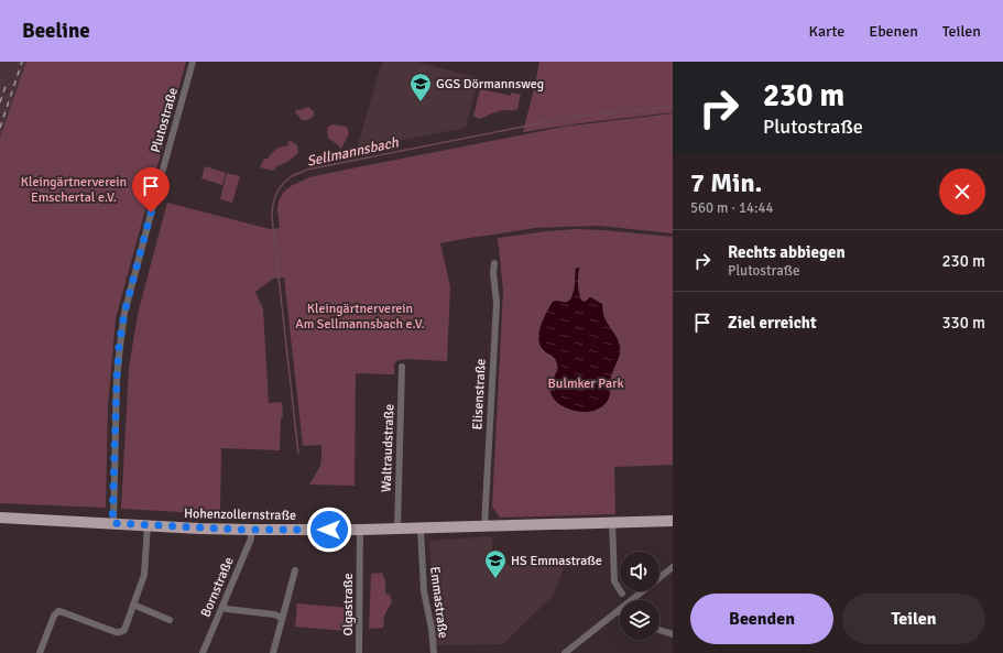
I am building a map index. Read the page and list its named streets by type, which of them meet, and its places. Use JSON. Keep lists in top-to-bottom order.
{
  "streets": {
    "main road": ["Hohenzollernstraße"],
    "street": [
      "Plutostraße",
      "Elisenstraße",
      "Waltraudstraße",
      "Bornstraße",
      "Emmastraße",
      "Olgastraße"
    ]
  },
  "crossings": [
    ["Plutostraße", "Hohenzollernstraße"],
    ["Elisenstraße", "Hohenzollernstraße"],
    ["Waltraudstraße", "Hohenzollernstraße"],
    ["Hohenzollernstraße", "Bornstraße"],
    ["Hohenzollernstraße", "Emmastraße"],
    ["Hohenzollernstraße", "Olgastraße"]
  ],
  "water": ["Sellmannsbach"],
  "parks": ["Kleingärtnerverein Emschertal e.V.", "Kleingärtnerverein Am Sellmannsbach e.V.", "Bulmker Park"],
  "places": {
    "school or university": ["GGS Dörmannsweg", "HS Emmastraße"]
  },
  "page": {
    "header": "Beeline",
    "nav": ["Karte", "Ebenen", "Teilen"],
    "turn": ["230 m", "Plutostraße"],
    "heading": ["7 Min.", "560 m · 14:44"],
    "list": [
      {
        "name": "Rechts abbiegen",
        "note": "Plutostraße",
        "value": "230 m"
      },
      {
        "name": "Ziel erreicht",
        "value": "330 m"
      }
    ],
    "buttons": ["Beenden", "Teilen"]
  }
}
